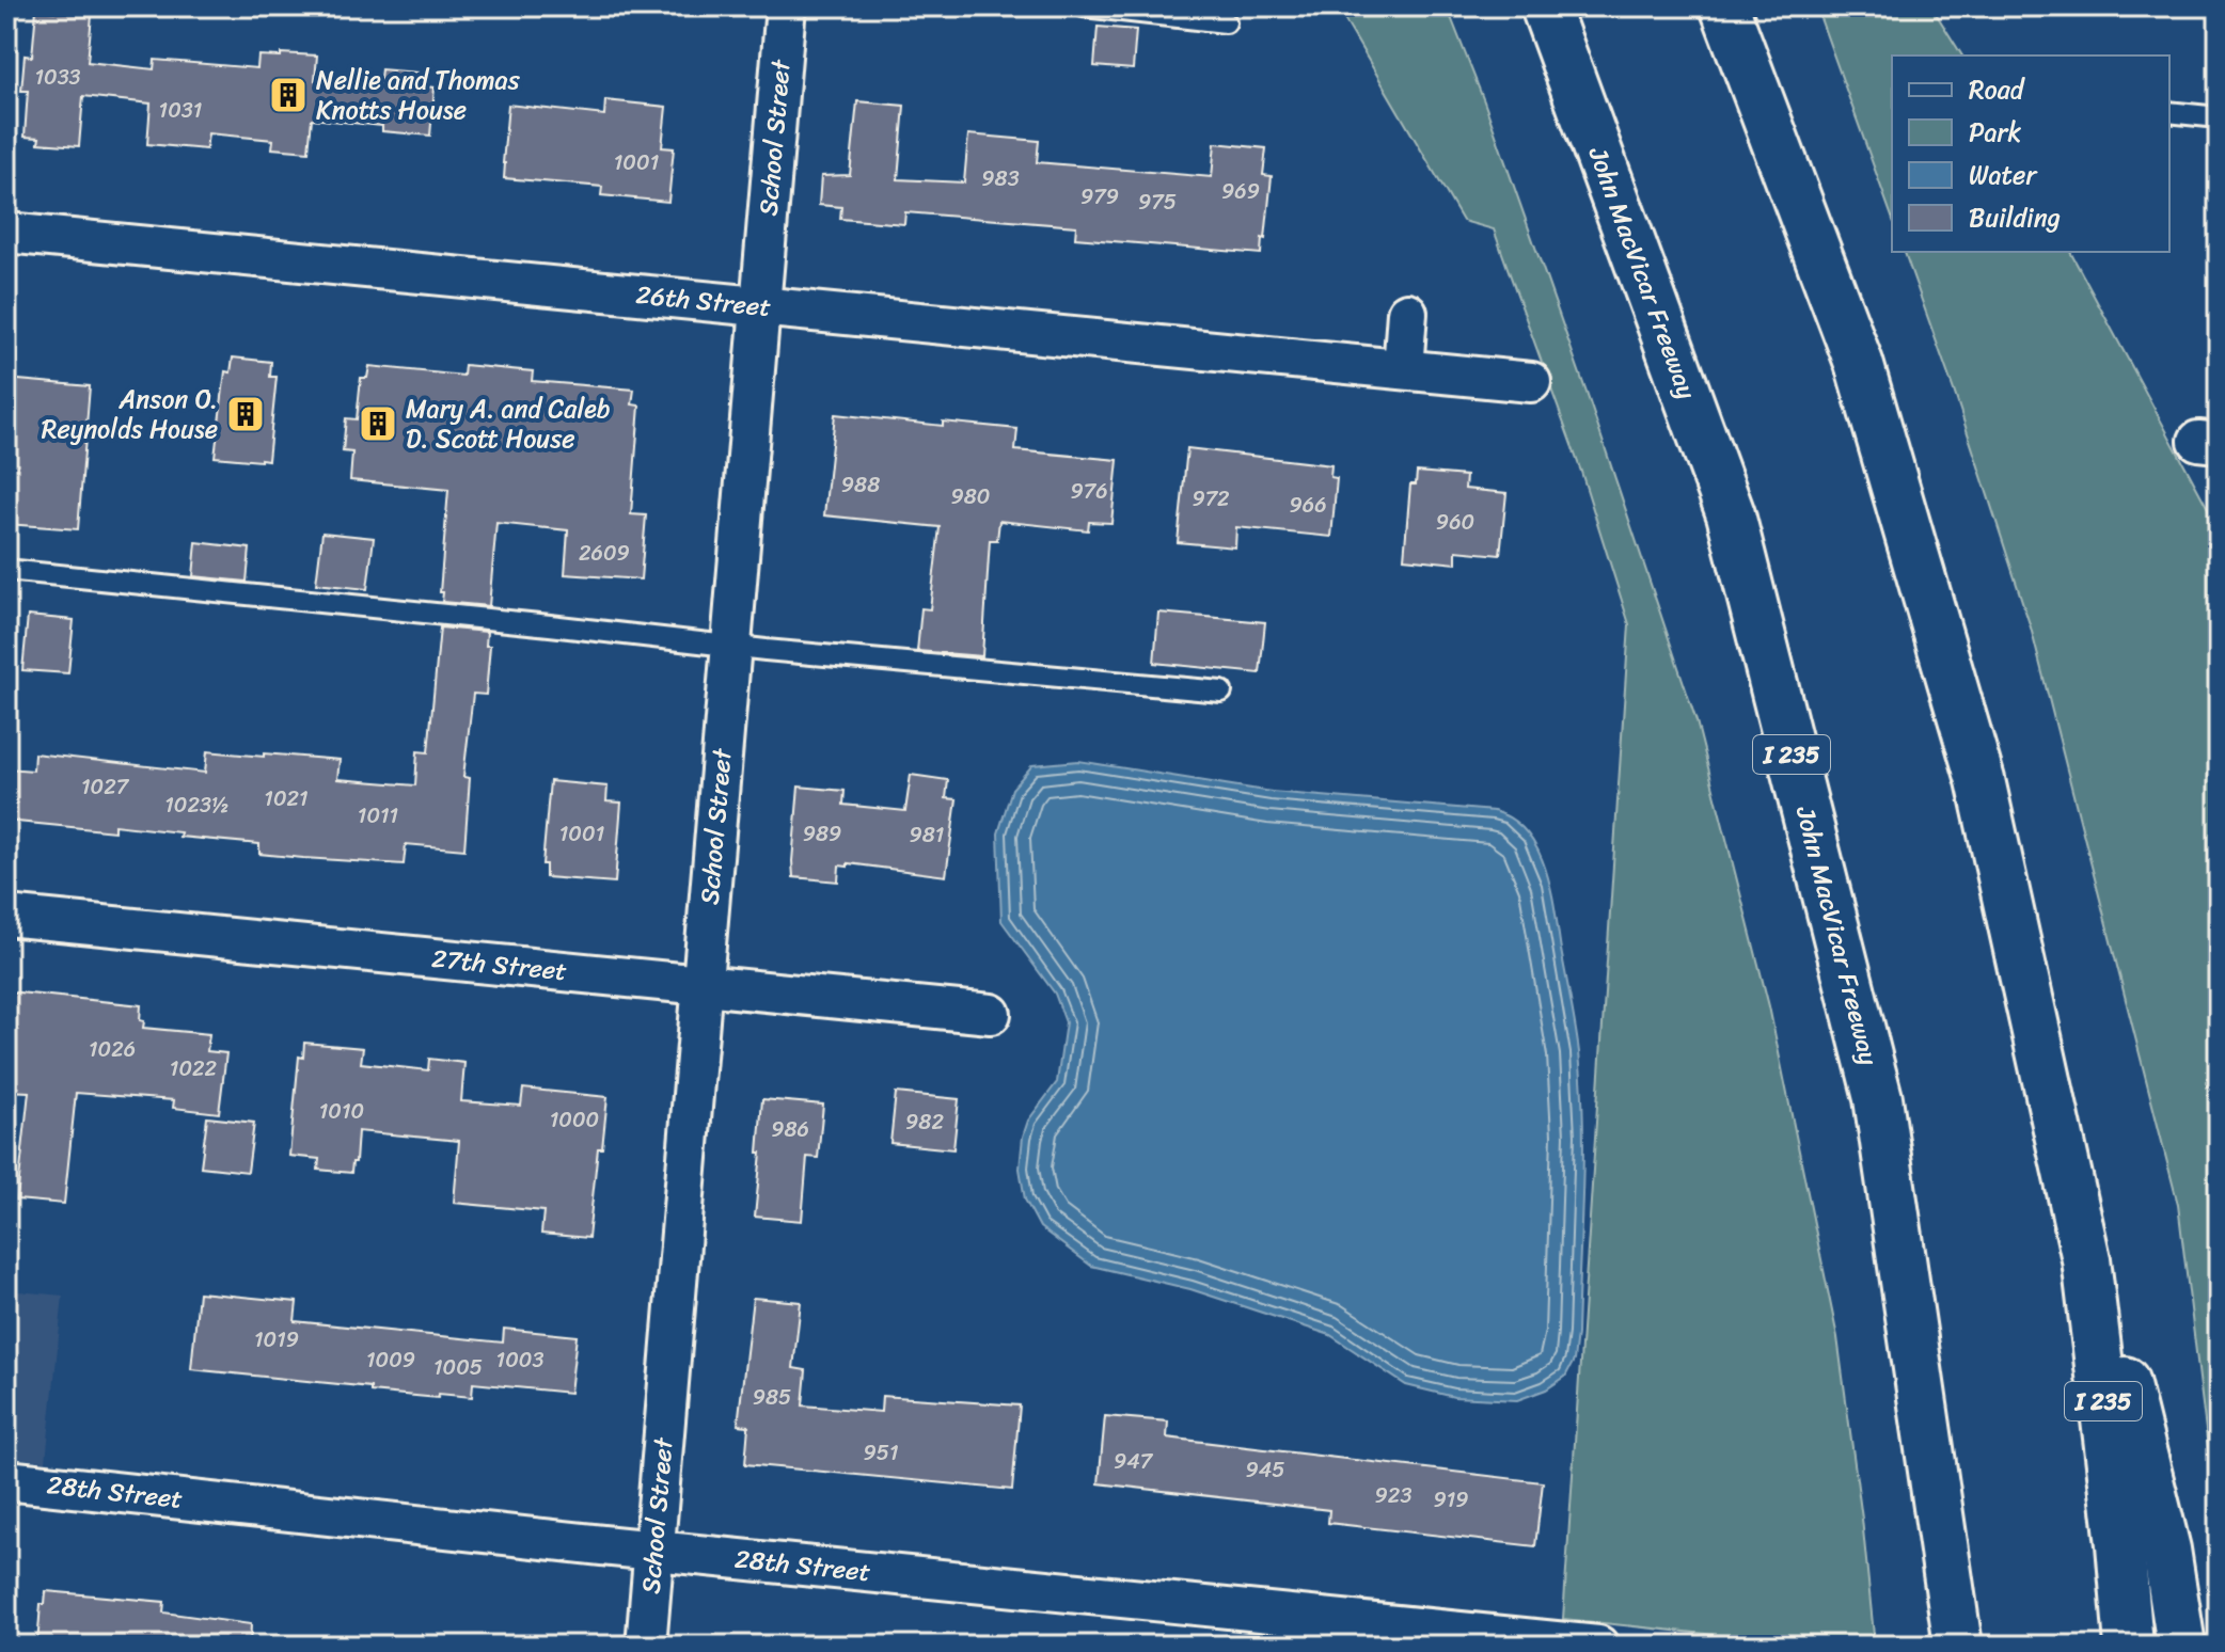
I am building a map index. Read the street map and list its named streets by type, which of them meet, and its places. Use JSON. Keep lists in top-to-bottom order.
{
  "streets": {
    "highway": ["John MacVicar Freeway", "I 235"],
    "street": [
      "School Street",
      "26th Street",
      "27th Street",
      "28th Street"
    ]
  },
  "crossings": [
    ["School Street", "26th Street"],
    ["School Street", "27th Street"],
    ["School Street", "28th Street"]
  ],
  "places": {
    "building": ["Nellie and Thomas Knotts House", "Anson O. Reynolds House", "Mary A. and Caleb D. Scott House"]
  },
  "house_numbers": [
    "1033",
    "1031",
    "1001",
    "983",
    "969",
    "979",
    "975",
    "988",
    "976",
    "980",
    "972",
    "966",
    "960",
    "2609",
    "1027",
    "1021",
    "1023½",
    "1011",
    "1001",
    "989",
    "981",
    "1026",
    "1022",
    "1010",
    "1000",
    "982",
    "986",
    "1019",
    "1009",
    "1003",
    "1005",
    "985",
    "951",
    "947",
    "945",
    "923",
    "919"
  ],
  "legend": [
    "Road",
    "Park",
    "Water",
    "Building"
  ]
}
